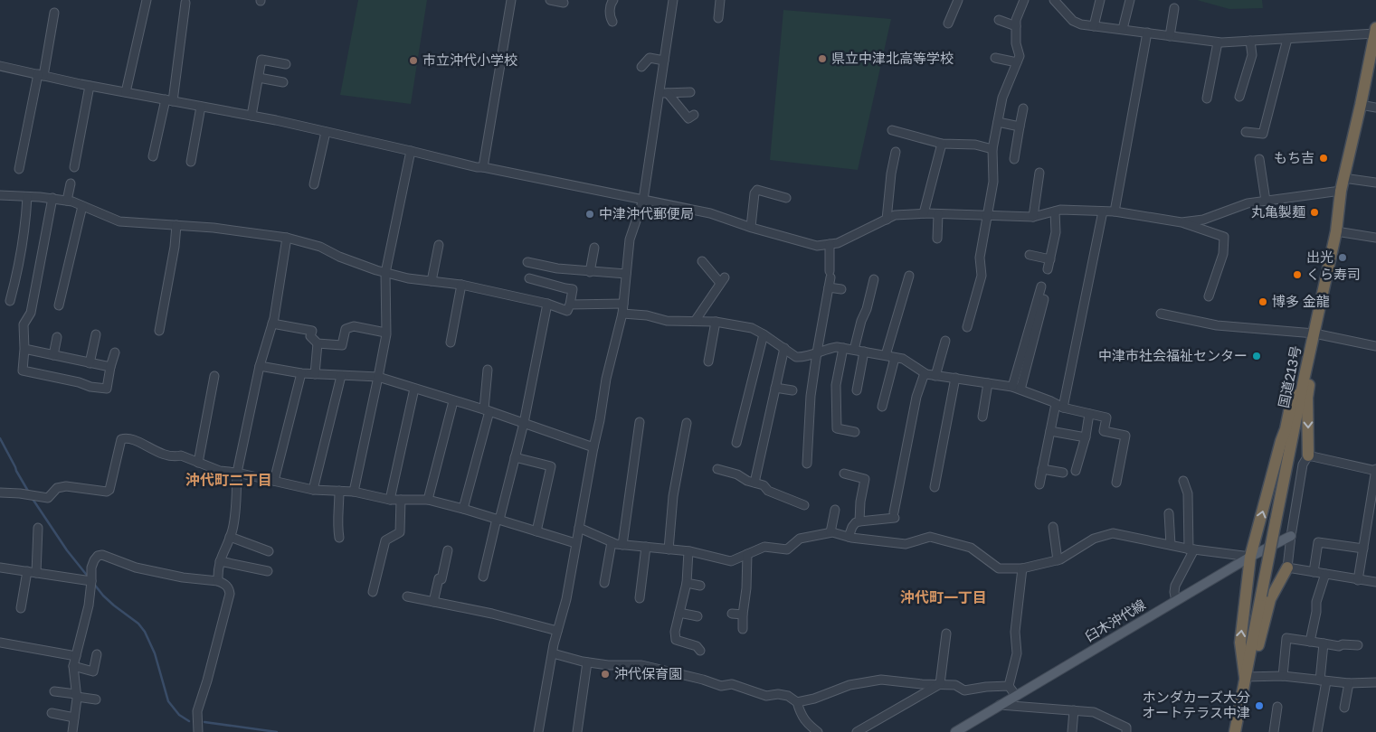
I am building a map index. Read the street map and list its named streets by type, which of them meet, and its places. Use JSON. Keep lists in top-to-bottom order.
{
  "streets": {
    "highway": ["国道213号"],
    "main road": ["臼木沖代線"]
  },
  "districts": ["沖代町二丁目", "沖代町一丁目"],
  "places": [
    "県立中津北高等学校",
    "市立沖代小学校",
    "もち吉",
    "丸亀製麺",
    "中津沖代郵便局",
    "出光",
    "くら寿司",
    "博多 金龍",
    "中津市社会福祉センター",
    "沖代保育園",
    "ホンダカーズ大分 オートテラス中津"
  ]
}
